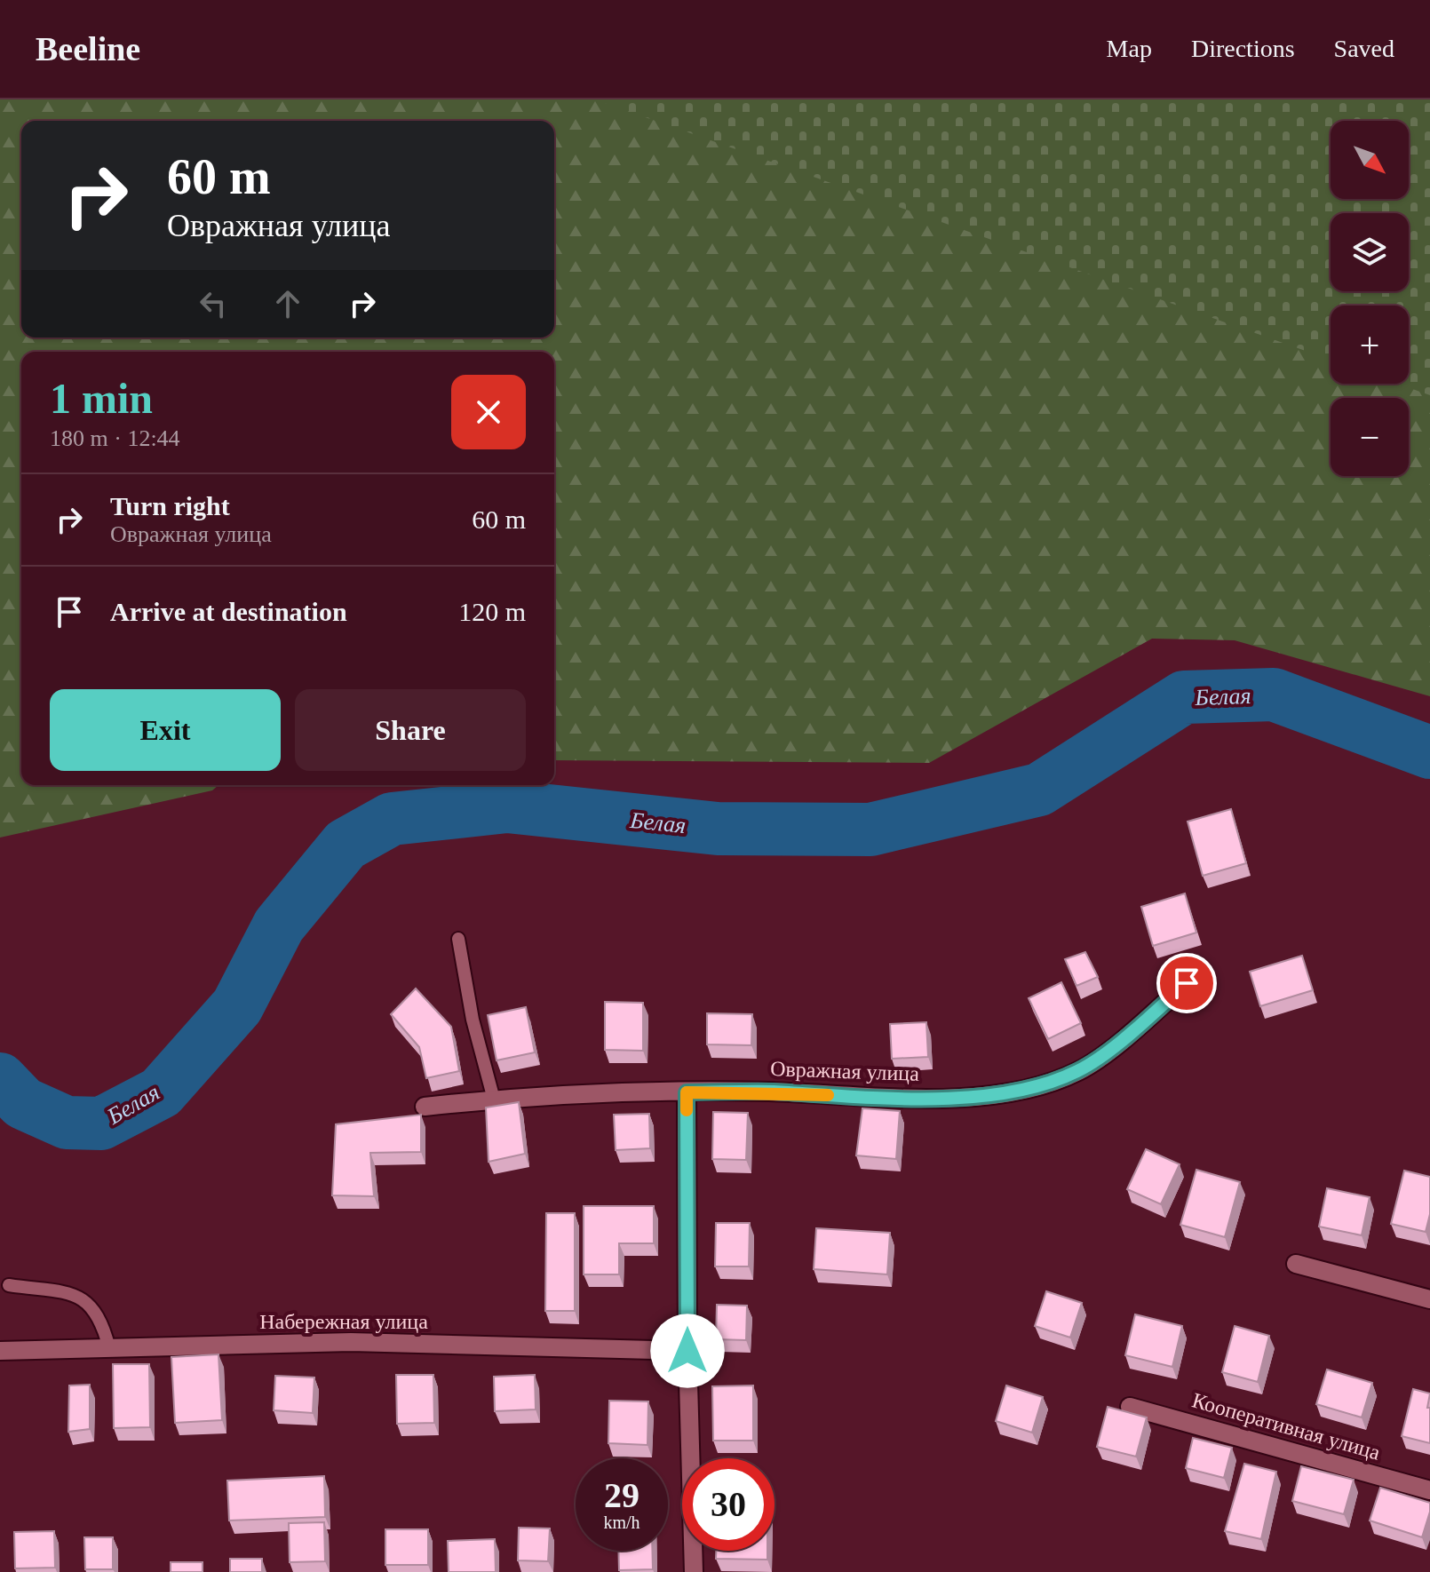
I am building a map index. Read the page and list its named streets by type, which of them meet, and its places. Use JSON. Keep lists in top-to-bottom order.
{
  "streets": {
    "street": ["Овражная улица", "Набережная улица", "Кооперативная улица"]
  },
  "water": ["Белая"],
  "north": "bottom right",
  "page": {
    "header": "Beeline",
    "nav": ["Map", "Directions", "Saved"],
    "map_buttons": ["+", "−"],
    "turn": ["60 m", "Овражная улица"],
    "heading": ["1 min", "180 m · 12:44"],
    "list": [
      {
        "name": "Turn right",
        "note": "Овражная улица",
        "value": "60 m"
      },
      {
        "name": "Arrive at destination",
        "value": "120 m"
      }
    ],
    "buttons": ["Exit", "Share"],
    "speed": "29 km/h",
    "limit": "30"
  }
}
